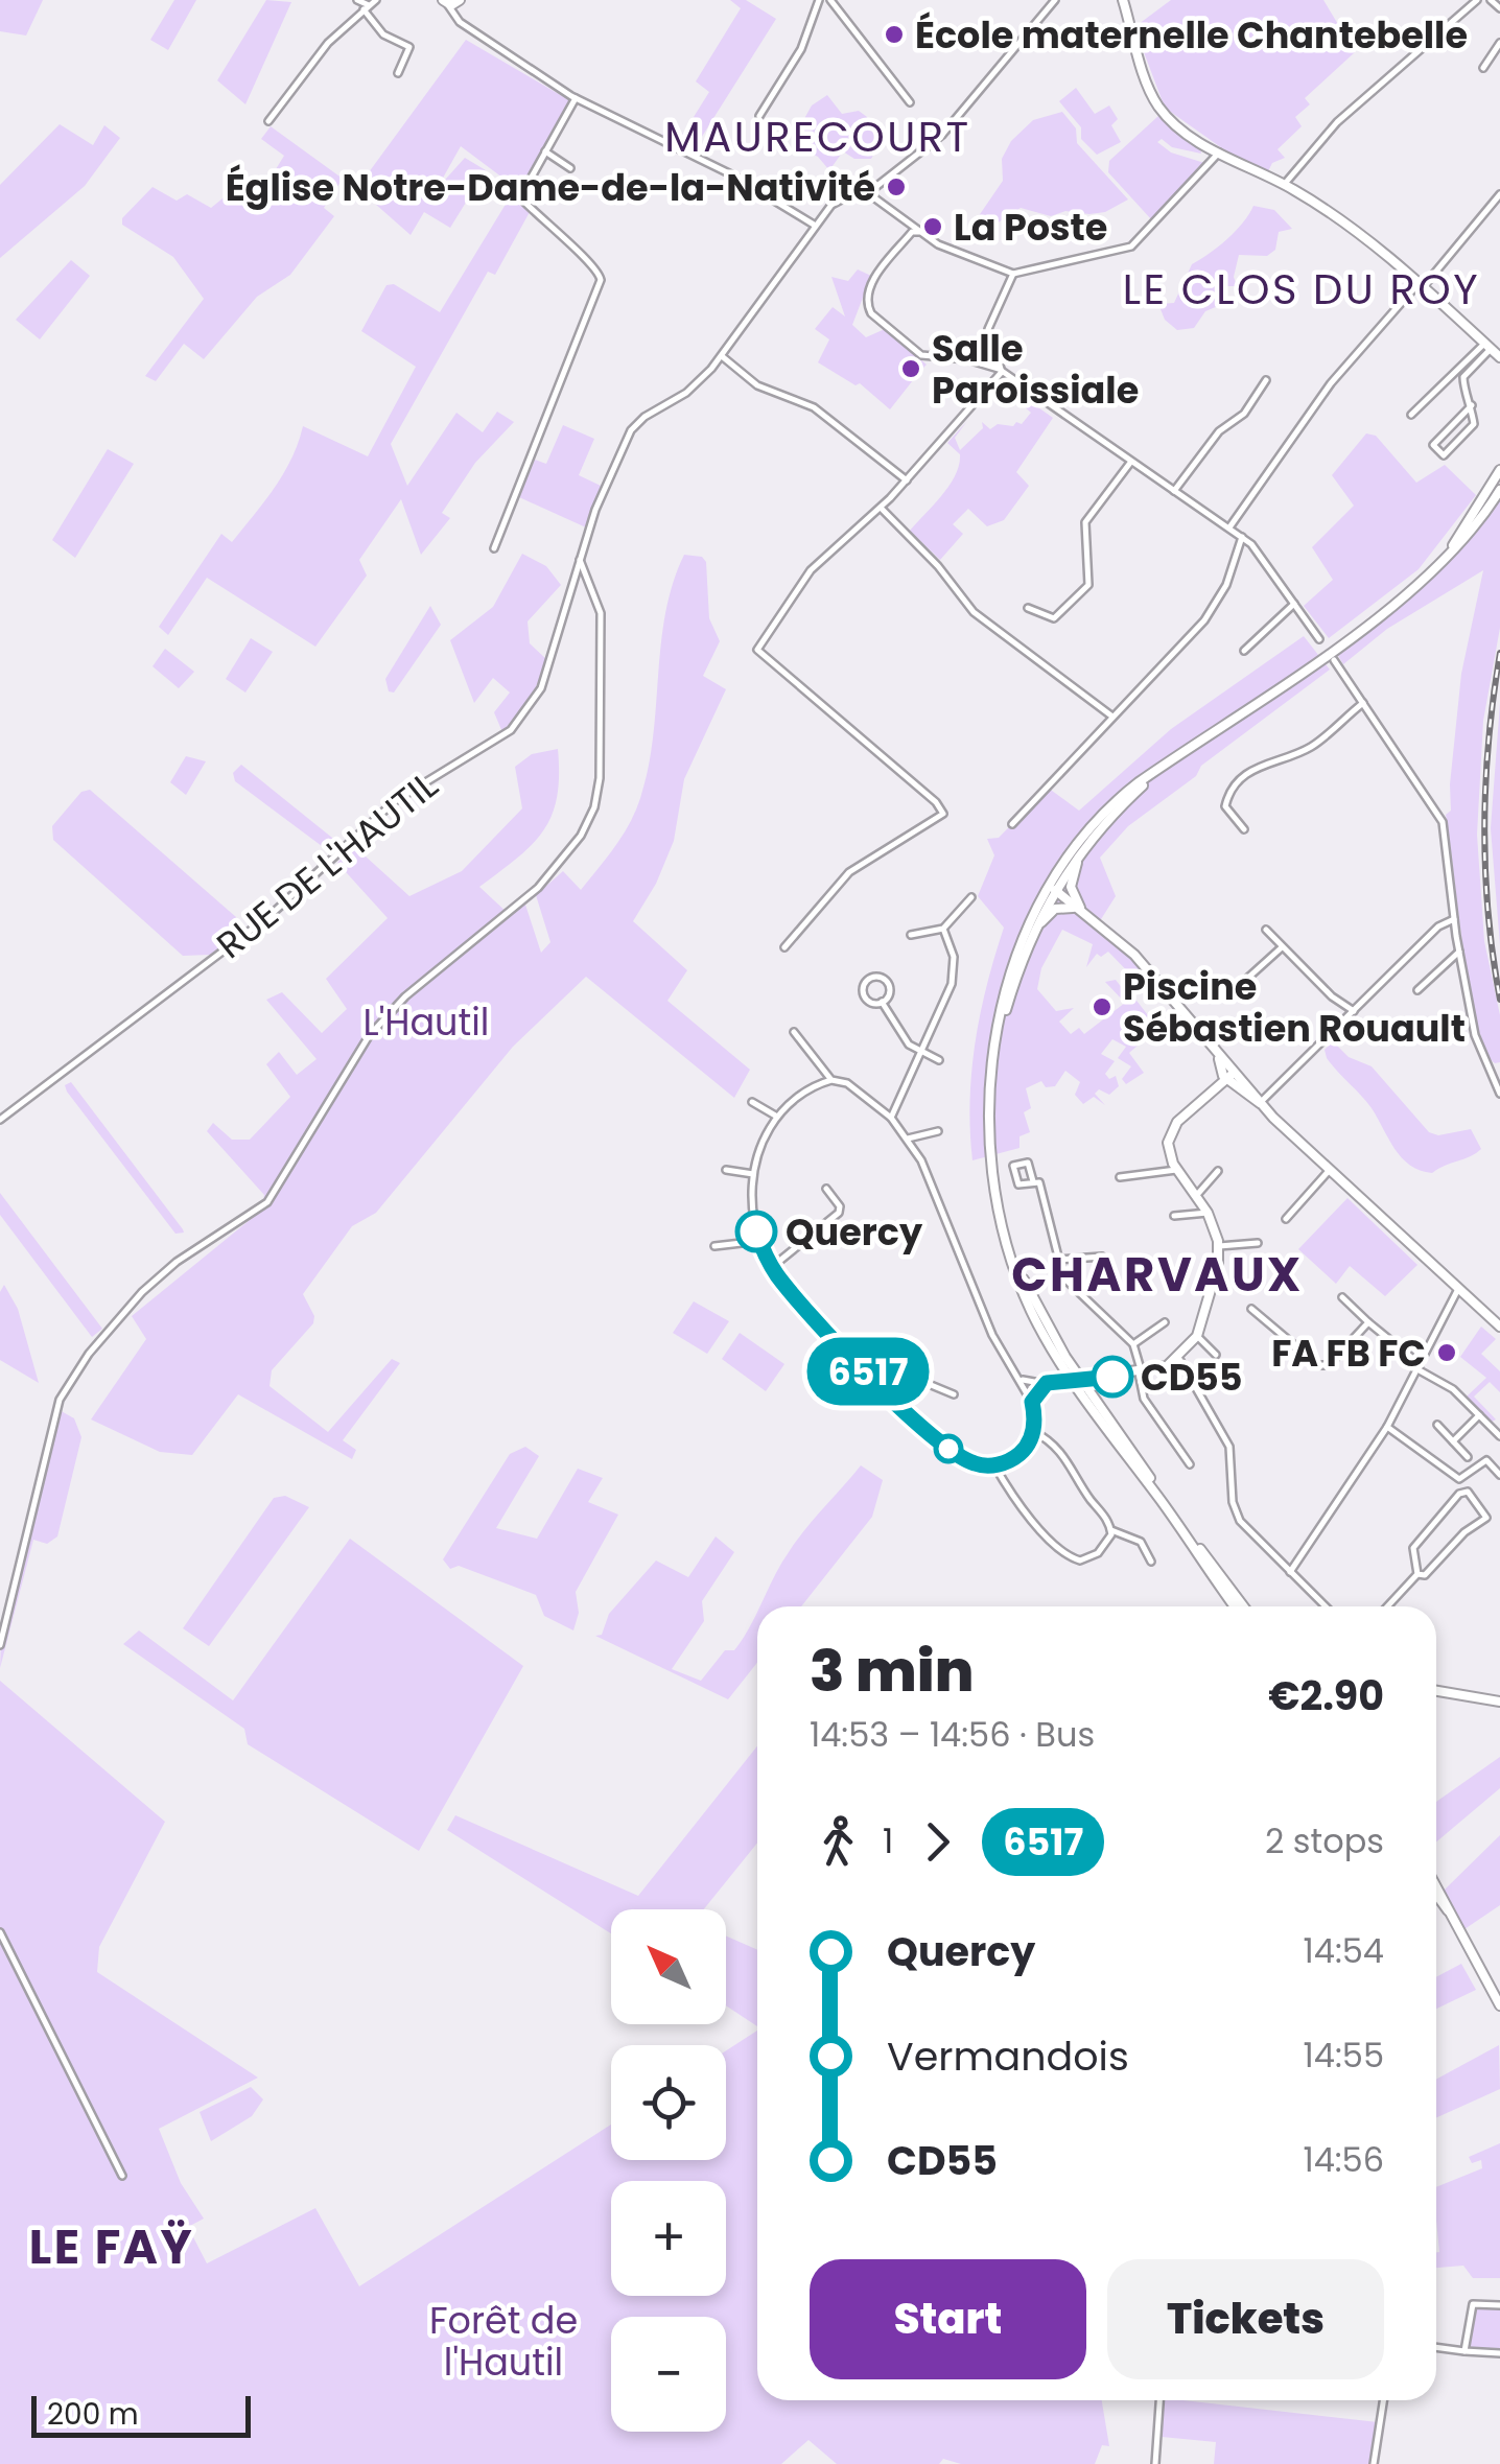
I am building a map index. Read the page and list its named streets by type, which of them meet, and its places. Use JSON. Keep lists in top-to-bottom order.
{
  "streets": {
    "street": ["RUE DE L'HAUTIL"]
  },
  "districts": [
    "MAURECOURT",
    "LE CLOS DU ROY",
    "CHARVAUX",
    "LE FAŸ"
  ],
  "parks": ["L'Hautil", "Forêt de l'Hautil"],
  "places": [
    "École maternelle Chantebelle",
    "Église Notre-Dame-de-la-Nativité",
    "La Poste",
    "Salle Paroissiale",
    "Piscine Sébastien Rouault",
    "Quercy",
    "FA FB FC",
    "CD55"
  ],
  "lines": ["bus line 6517"],
  "scale_bar": "200 m",
  "north": "top left",
  "page": {
    "on_map": "6517",
    "heading": ["3 min", "14:53 – 14:56 · Bus", "€2.90"],
    "legs": ["1", "6517", "2 stops"],
    "list": [
      {
        "name": "Quercy",
        "value": "14:54"
      },
      {
        "name": "Vermandois",
        "value": "14:55"
      },
      {
        "name": "CD55",
        "value": "14:56"
      }
    ],
    "map_buttons": ["+", "−"],
    "buttons": ["Start", "Tickets"],
    "scale": "200 m"
  }
}
